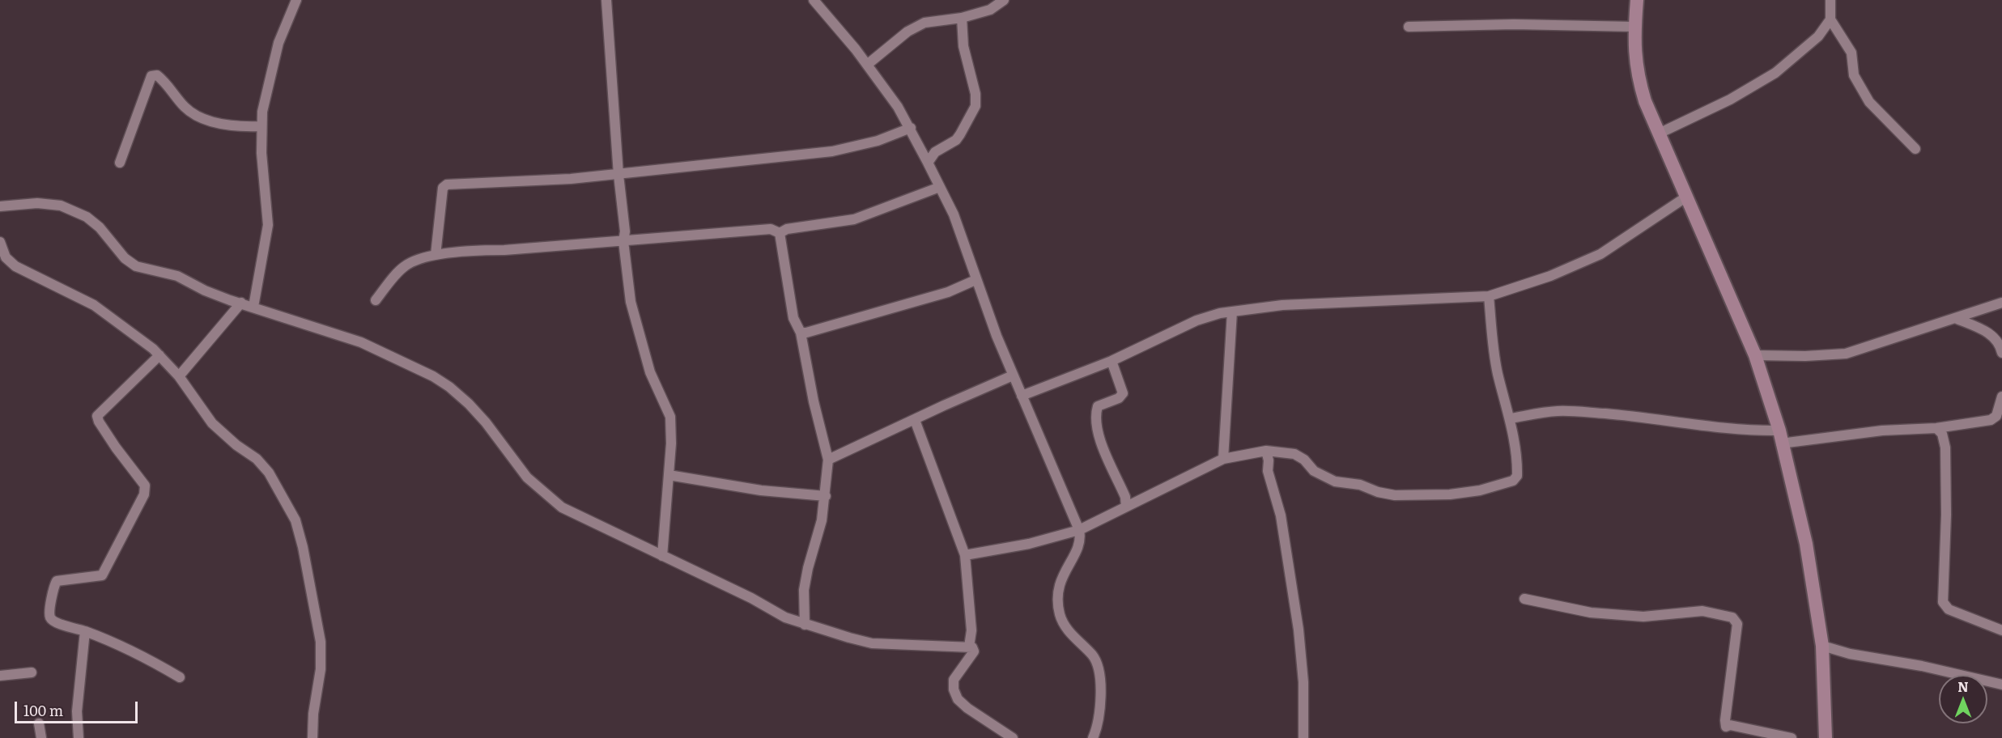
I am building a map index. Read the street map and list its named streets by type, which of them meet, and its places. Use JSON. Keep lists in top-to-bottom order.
{
  "scale_bar": "100 m",
  "north": "top"
}
